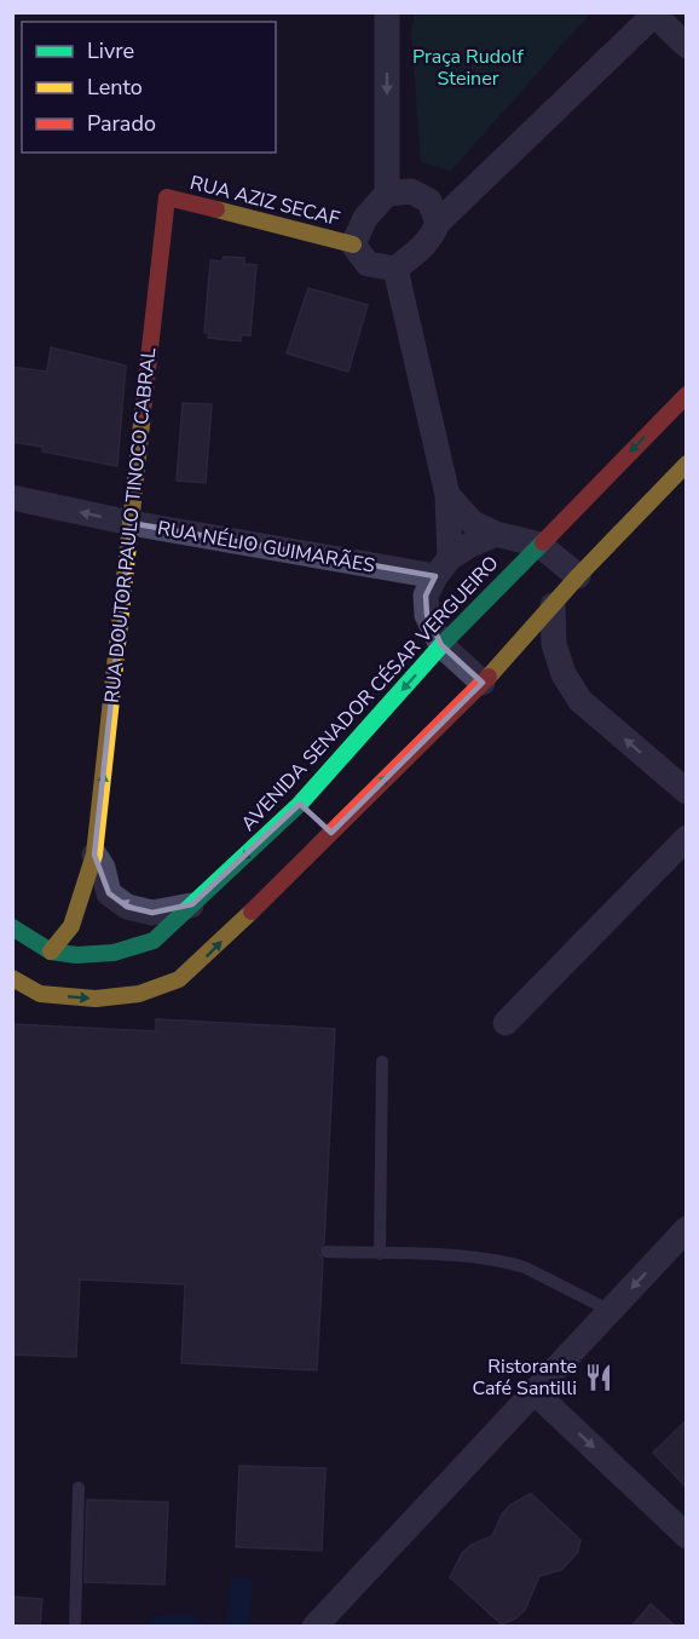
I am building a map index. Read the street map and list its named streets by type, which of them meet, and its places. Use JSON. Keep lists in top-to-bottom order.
{
  "streets": {
    "street": [
      "RUA AZIZ SECAF",
      "RUA DOUTOR PAULO TINOCO CABRAL",
      "RUA NÉLIO GUIMARÃES",
      "AVENIDA SENADOR CÉSAR VERGUEIRO"
    ]
  },
  "crossings": [
    ["RUA AZIZ SECAF", "RUA DOUTOR PAULO TINOCO CABRAL"],
    ["RUA DOUTOR PAULO TINOCO CABRAL", "RUA NÉLIO GUIMARÃES"],
    ["RUA DOUTOR PAULO TINOCO CABRAL", "AVENIDA SENADOR CÉSAR VERGUEIRO"]
  ],
  "one_way": ["RUA DOUTOR PAULO TINOCO CABRAL"],
  "parks": ["Praça Rudolf Steiner"],
  "places": {
    "restaurant": ["Ristorante Café Santilli"]
  },
  "legend": ["Livre", "Lento", "Parado"]
}
